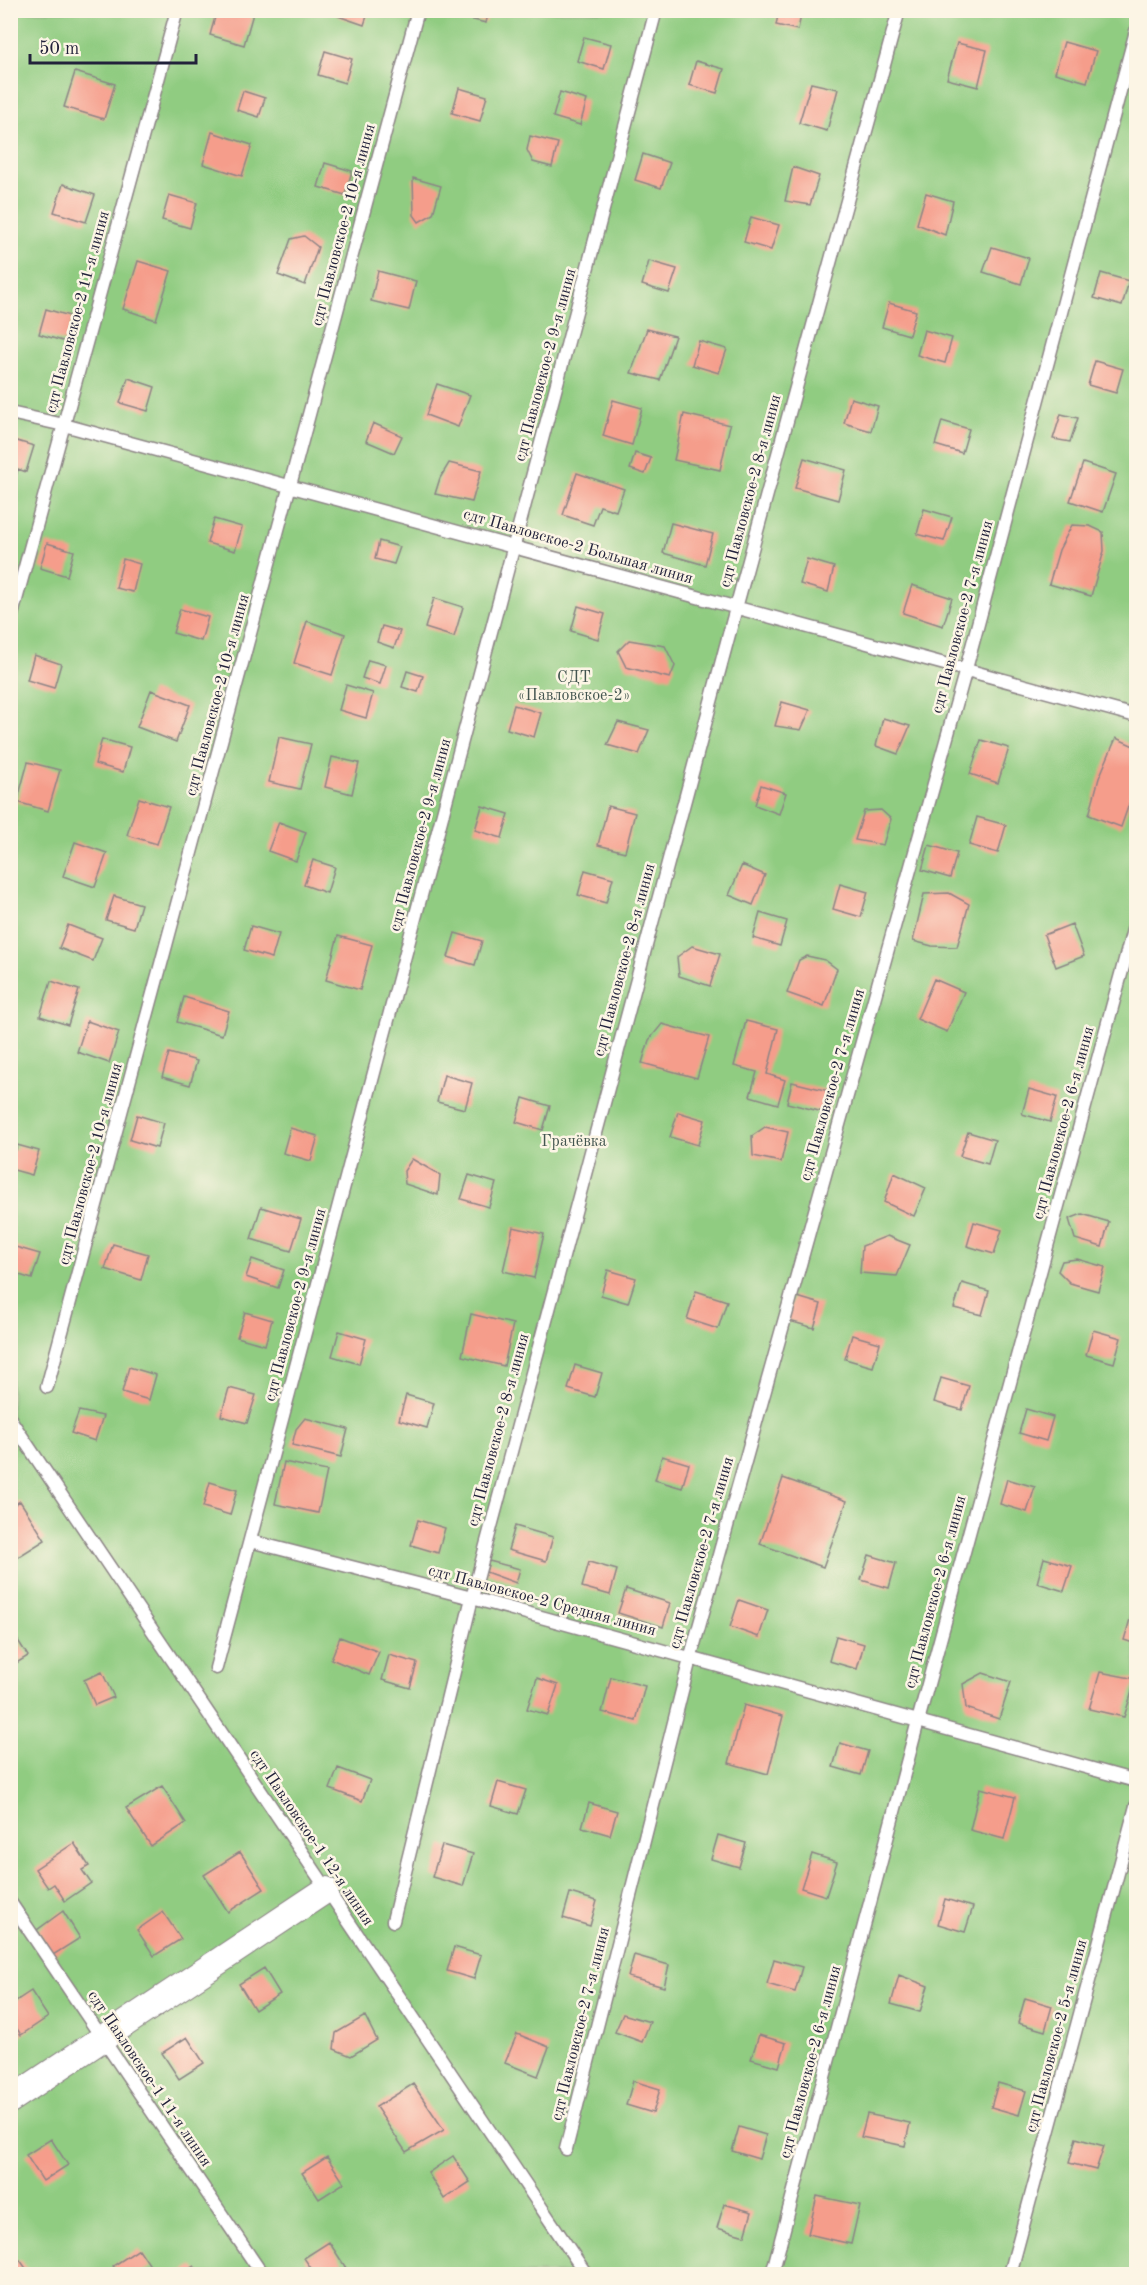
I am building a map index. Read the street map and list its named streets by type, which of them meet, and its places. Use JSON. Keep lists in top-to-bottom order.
{
  "streets": {
    "lane": [
      "сдт Павловское-2 10-я линия",
      "сдт Павловское-2 11-я линия",
      "сдт Павловское-2 9-я линия",
      "сдт Павловское-2 8-я линия",
      "сдт Павловское-2 Большая линия",
      "сдт Павловское-2 7-я линия",
      "сдт Павловское-2 6-я линия",
      "сдт Павловское-2 Средняя линия",
      "сдт Павловское-1 12-я линия",
      "сдт Павловское-2 5-я линия",
      "сдт Павловское-1 11-я линия"
    ]
  },
  "crossings": [
    ["сдт Павловское-2 10-я линия", "сдт Павловское-2 Большая линия"],
    ["сдт Павловское-2 11-я линия", "сдт Павловское-2 Большая линия"],
    ["сдт Павловское-2 9-я линия", "сдт Павловское-2 Большая линия"],
    ["сдт Павловское-2 9-я линия", "сдт Павловское-2 Средняя линия"],
    ["сдт Павловское-2 8-я линия", "сдт Павловское-2 Большая линия"],
    ["сдт Павловское-2 8-я линия", "сдт Павловское-2 Средняя линия"],
    ["сдт Павловское-2 Большая линия", "сдт Павловское-2 7-я линия"],
    ["сдт Павловское-2 7-я линия", "сдт Павловское-2 Средняя линия"],
    ["сдт Павловское-2 6-я линия", "сдт Павловское-2 Средняя линия"]
  ],
  "parks": ["СДТ «Павловское-2»", "Грачёвка"],
  "scale_bar": "50 m"
}
